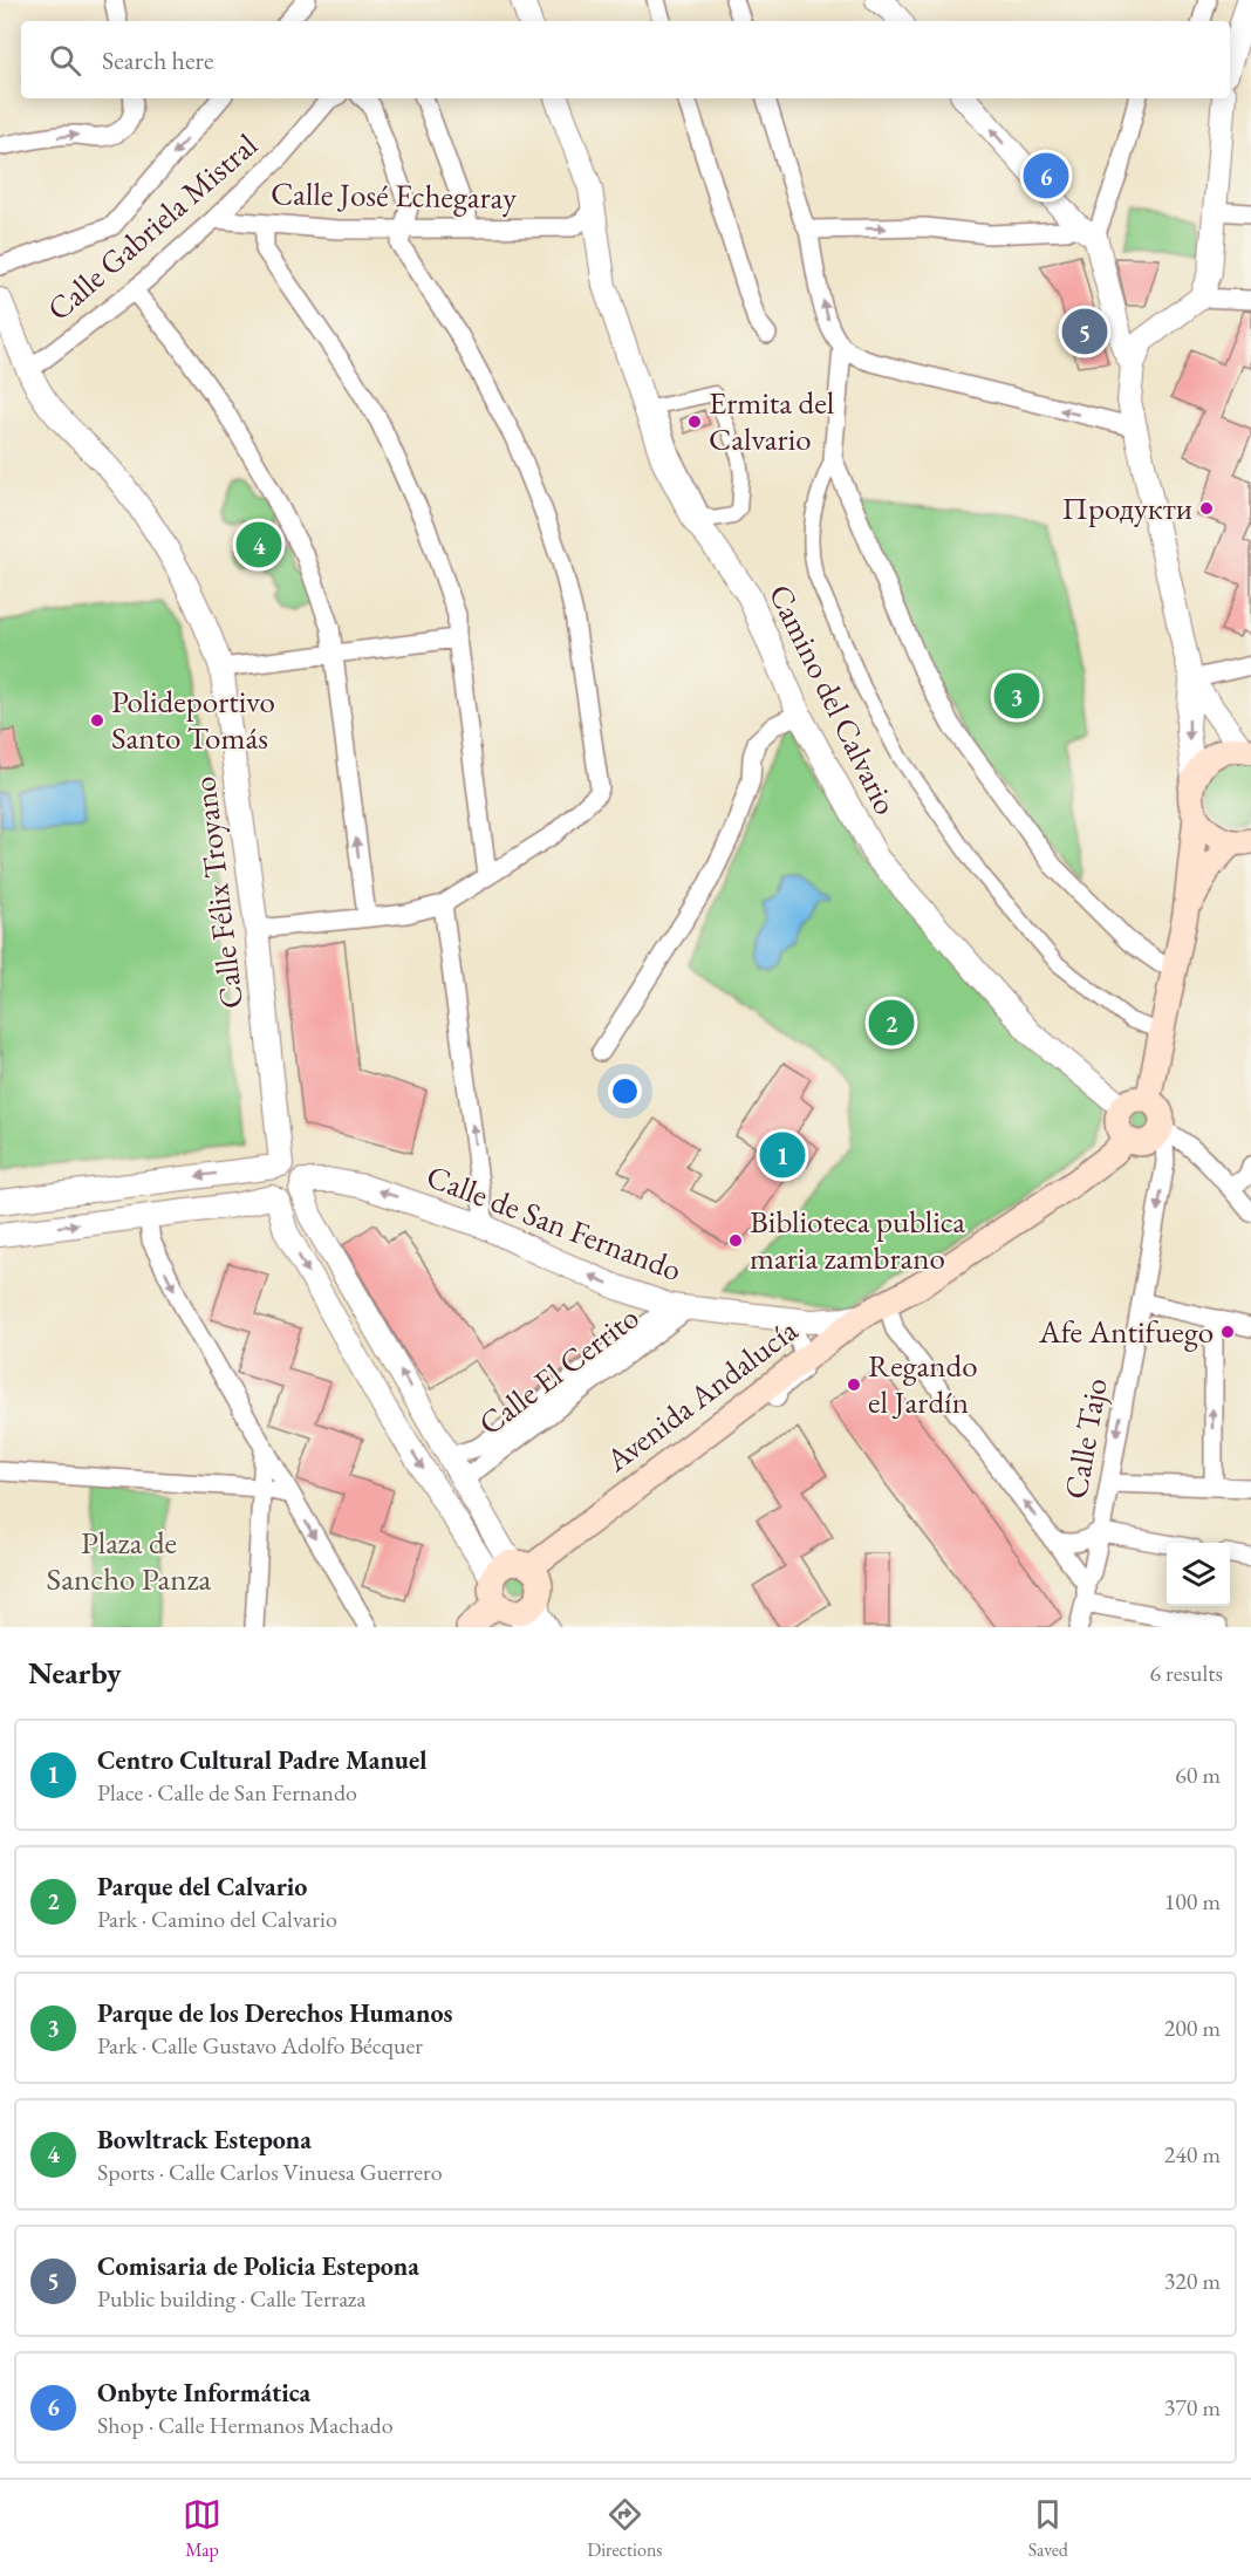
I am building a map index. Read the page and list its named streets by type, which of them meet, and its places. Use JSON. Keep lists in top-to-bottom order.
{
  "streets": {
    "main road": ["Avenida Andalucía"],
    "street": [
      "Calle José Echegaray",
      "Calle Gabriela Mistral",
      "Camino del Calvario",
      "Calle Félix Troyano",
      "Calle de San Fernando",
      "Calle El Cerrito",
      "Calle Tajo"
    ]
  },
  "crossings": [
    ["Calle José Echegaray", "Calle Gabriela Mistral"],
    ["Calle Gabriela Mistral", "Calle Félix Troyano"],
    ["Camino del Calvario", "Avenida Andalucía"],
    ["Camino del Calvario", "Calle Tajo"],
    ["Calle Félix Troyano", "Calle de San Fernando"],
    ["Calle de San Fernando", "Calle El Cerrito"],
    ["Calle de San Fernando", "Avenida Andalucía"],
    ["Avenida Andalucía", "Calle Tajo"]
  ],
  "one_way": ["Calle de San Fernando"],
  "parks": ["Plaza de Sancho Panza"],
  "places": [
    "Ermita del Calvario",
    "Продукти",
    "Polideportivo Santo Tomás",
    "Biblioteca publica maria zambrano",
    "Afe Antifuego",
    "Regando el Jardín"
  ],
  "page": {
    "search": "Search here",
    "pins": [
      "6",
      "5",
      "4",
      "3",
      "2",
      "1"
    ],
    "heading": ["Nearby", "6 results"],
    "list": [
      {
        "mark": "1",
        "name": "Centro Cultural Padre Manuel",
        "note": "Place · Calle de San Fernando",
        "value": "60 m"
      },
      {
        "mark": "2",
        "name": "Parque del Calvario",
        "note": "Park · Camino del Calvario",
        "value": "100 m"
      },
      {
        "mark": "3",
        "name": "Parque de los Derechos Humanos",
        "note": "Park · Calle Gustavo Adolfo Bécquer",
        "value": "200 m"
      },
      {
        "mark": "4",
        "name": "Bowltrack Estepona",
        "note": "Sports · Calle Carlos Vinuesa Guerrero",
        "value": "240 m"
      },
      {
        "mark": "5",
        "name": "Comisaria de Policia Estepona",
        "note": "Public building · Calle Terraza",
        "value": "320 m"
      },
      {
        "mark": "6",
        "name": "Onbyte Informática",
        "note": "Shop · Calle Hermanos Machado",
        "value": "370 m"
      }
    ],
    "nav": ["Map", "Directions", "Saved"]
  }
}
